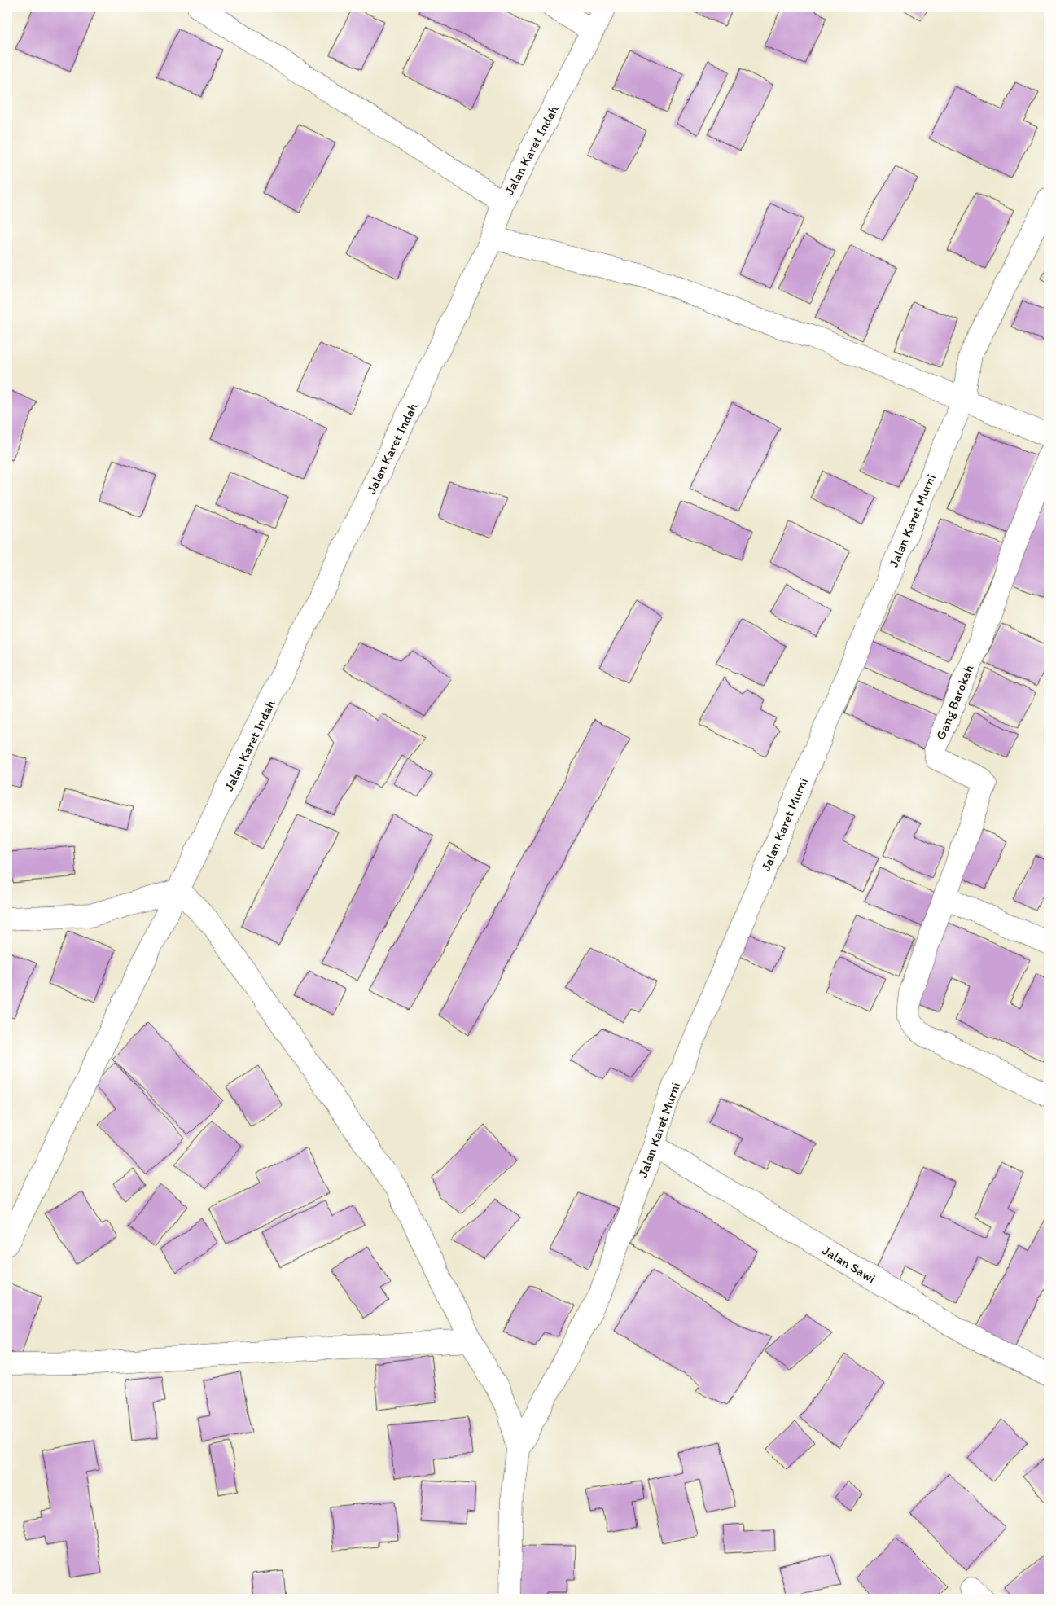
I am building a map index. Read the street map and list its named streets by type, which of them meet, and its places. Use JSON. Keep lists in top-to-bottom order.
{
  "streets": {
    "street": [
      "Jalan Karet Indah",
      "Jalan Karet Murni",
      "Gang Barokah",
      "Jalan Sawi"
    ]
  },
  "crossings": [
    ["Jalan Karet Murni", "Jalan Sawi"]
  ]
}
